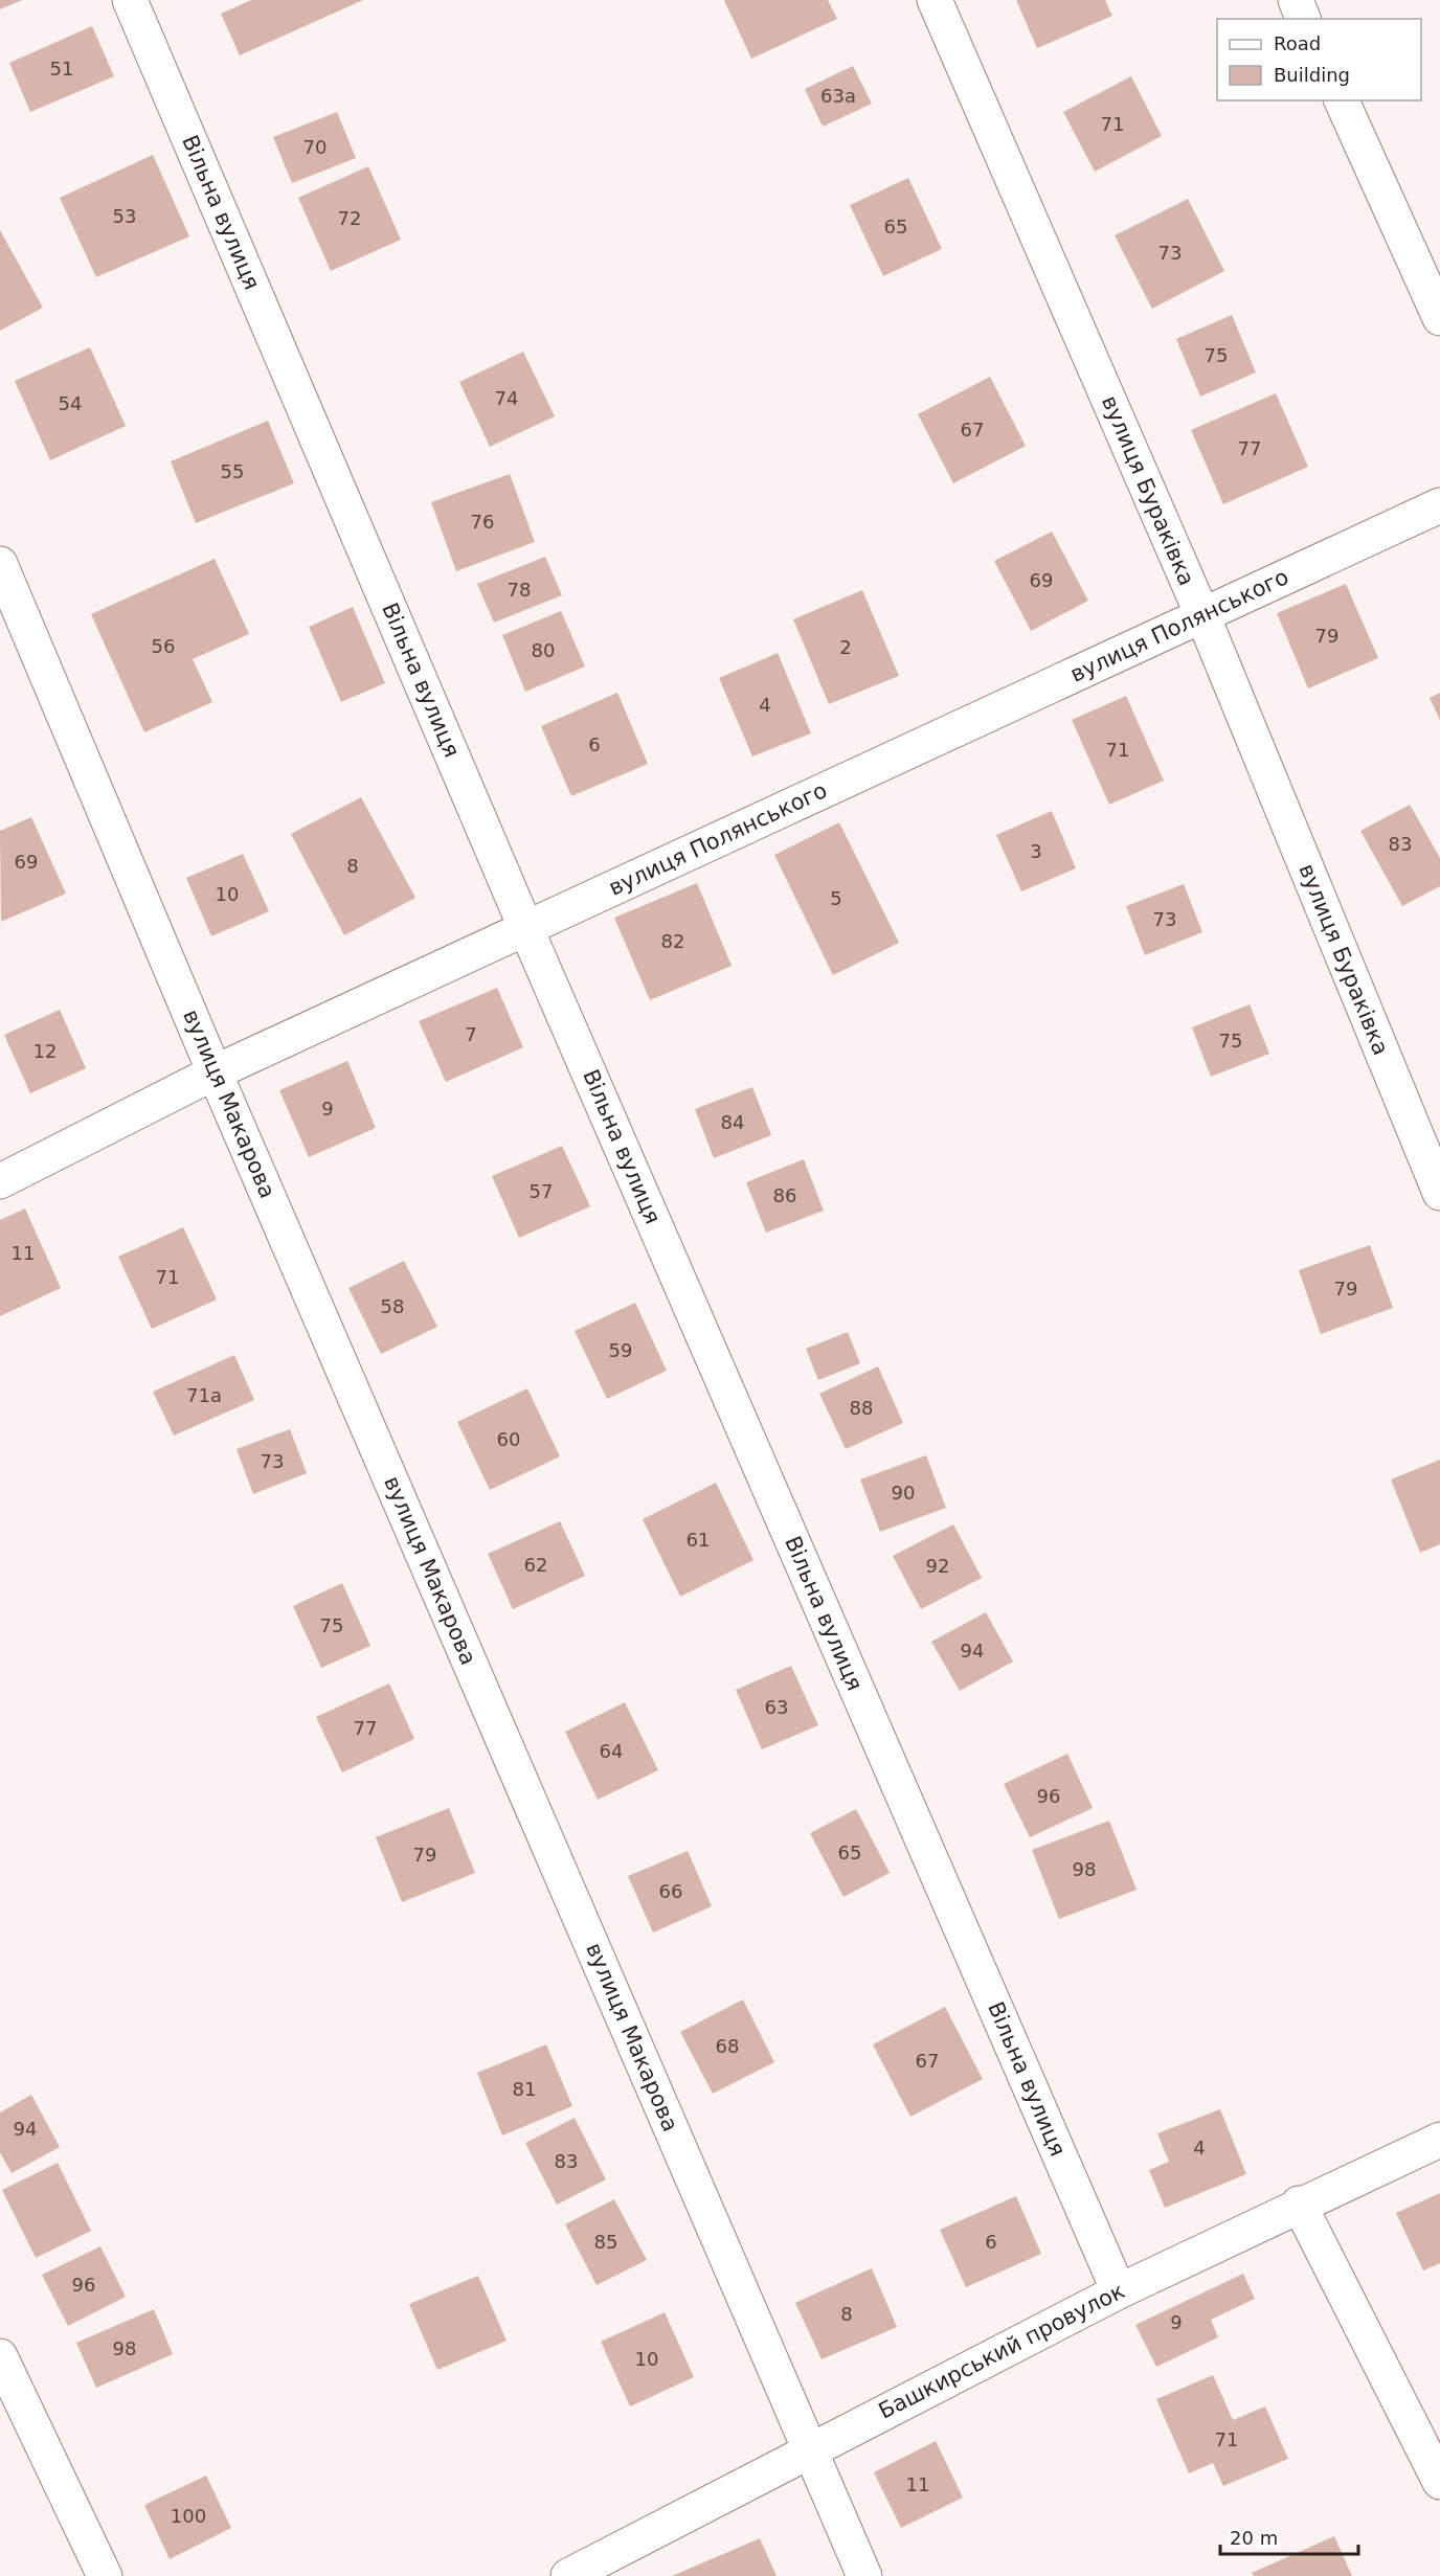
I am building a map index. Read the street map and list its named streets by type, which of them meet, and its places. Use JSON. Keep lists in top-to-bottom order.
{
  "streets": {
    "street": [
      "Вільна вулиця",
      "вулиця Бураківка",
      "вулиця Полянського",
      "вулиця Макарова",
      "Башкирський провулок"
    ]
  },
  "crossings": [
    ["Вільна вулиця", "вулиця Полянського"],
    ["Вільна вулиця", "Башкирський провулок"],
    ["вулиця Бураківка", "вулиця Полянського"],
    ["вулиця Полянського", "вулиця Макарова"],
    ["вулиця Макарова", "Башкирський провулок"]
  ],
  "house_numbers": [
    "51",
    "63а",
    "71",
    "70",
    "53",
    "72",
    "65",
    "73",
    "75",
    "74",
    "54",
    "67",
    "77",
    "55",
    "76",
    "69",
    "78",
    "79",
    "56",
    "2",
    "80",
    "4",
    "6",
    "71",
    "83",
    "3",
    "69",
    "8",
    "10",
    "5",
    "73",
    "82",
    "7",
    "75",
    "12",
    "9",
    "84",
    "57",
    "86",
    "11",
    "71",
    "79",
    "58",
    "59",
    "71а",
    "88",
    "60",
    "73",
    "90",
    "61",
    "62",
    "92",
    "75",
    "94",
    "63",
    "77",
    "64",
    "96",
    "65",
    "79",
    "98",
    "66",
    "68",
    "67",
    "81",
    "94",
    "4",
    "83",
    "85",
    "6",
    "96",
    "8",
    "9",
    "98",
    "10",
    "71",
    "11",
    "100"
  ],
  "legend": ["Road", "Building"],
  "scale_bar": "20 m"
}
